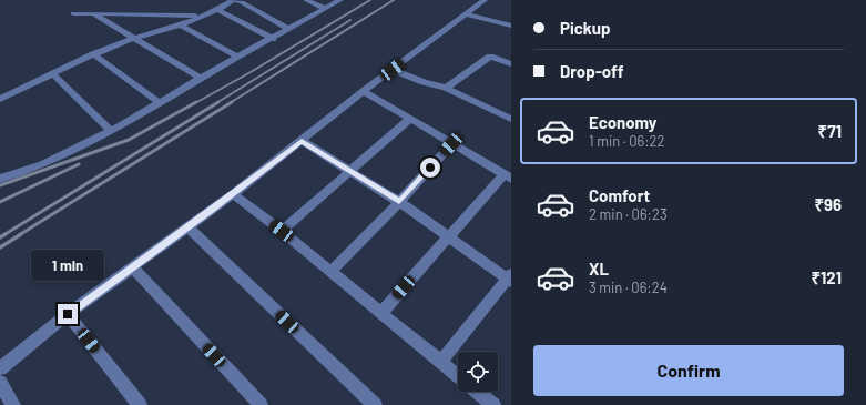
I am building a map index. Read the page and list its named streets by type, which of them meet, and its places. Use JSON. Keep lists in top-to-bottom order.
{
  "page": {
    "banner": ["Pickup", "Drop-off"],
    "list": [
      {
        "name": "Economy",
        "note": "1 min · 06:22",
        "value": "₹71"
      },
      {
        "name": "Comfort",
        "note": "2 min · 06:23",
        "value": "₹96"
      },
      {
        "name": "XL",
        "note": "3 min · 06:24",
        "value": "₹121"
      }
    ],
    "bubble": "1 min",
    "buttons": "Confirm"
  }
}
